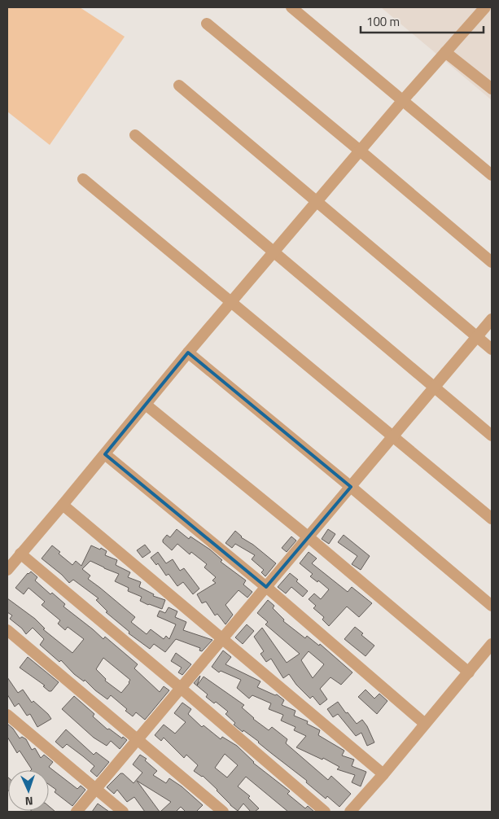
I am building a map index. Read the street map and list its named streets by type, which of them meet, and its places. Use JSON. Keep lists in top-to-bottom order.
{
  "scale_bar": "100 m",
  "north": "bottom"
}
